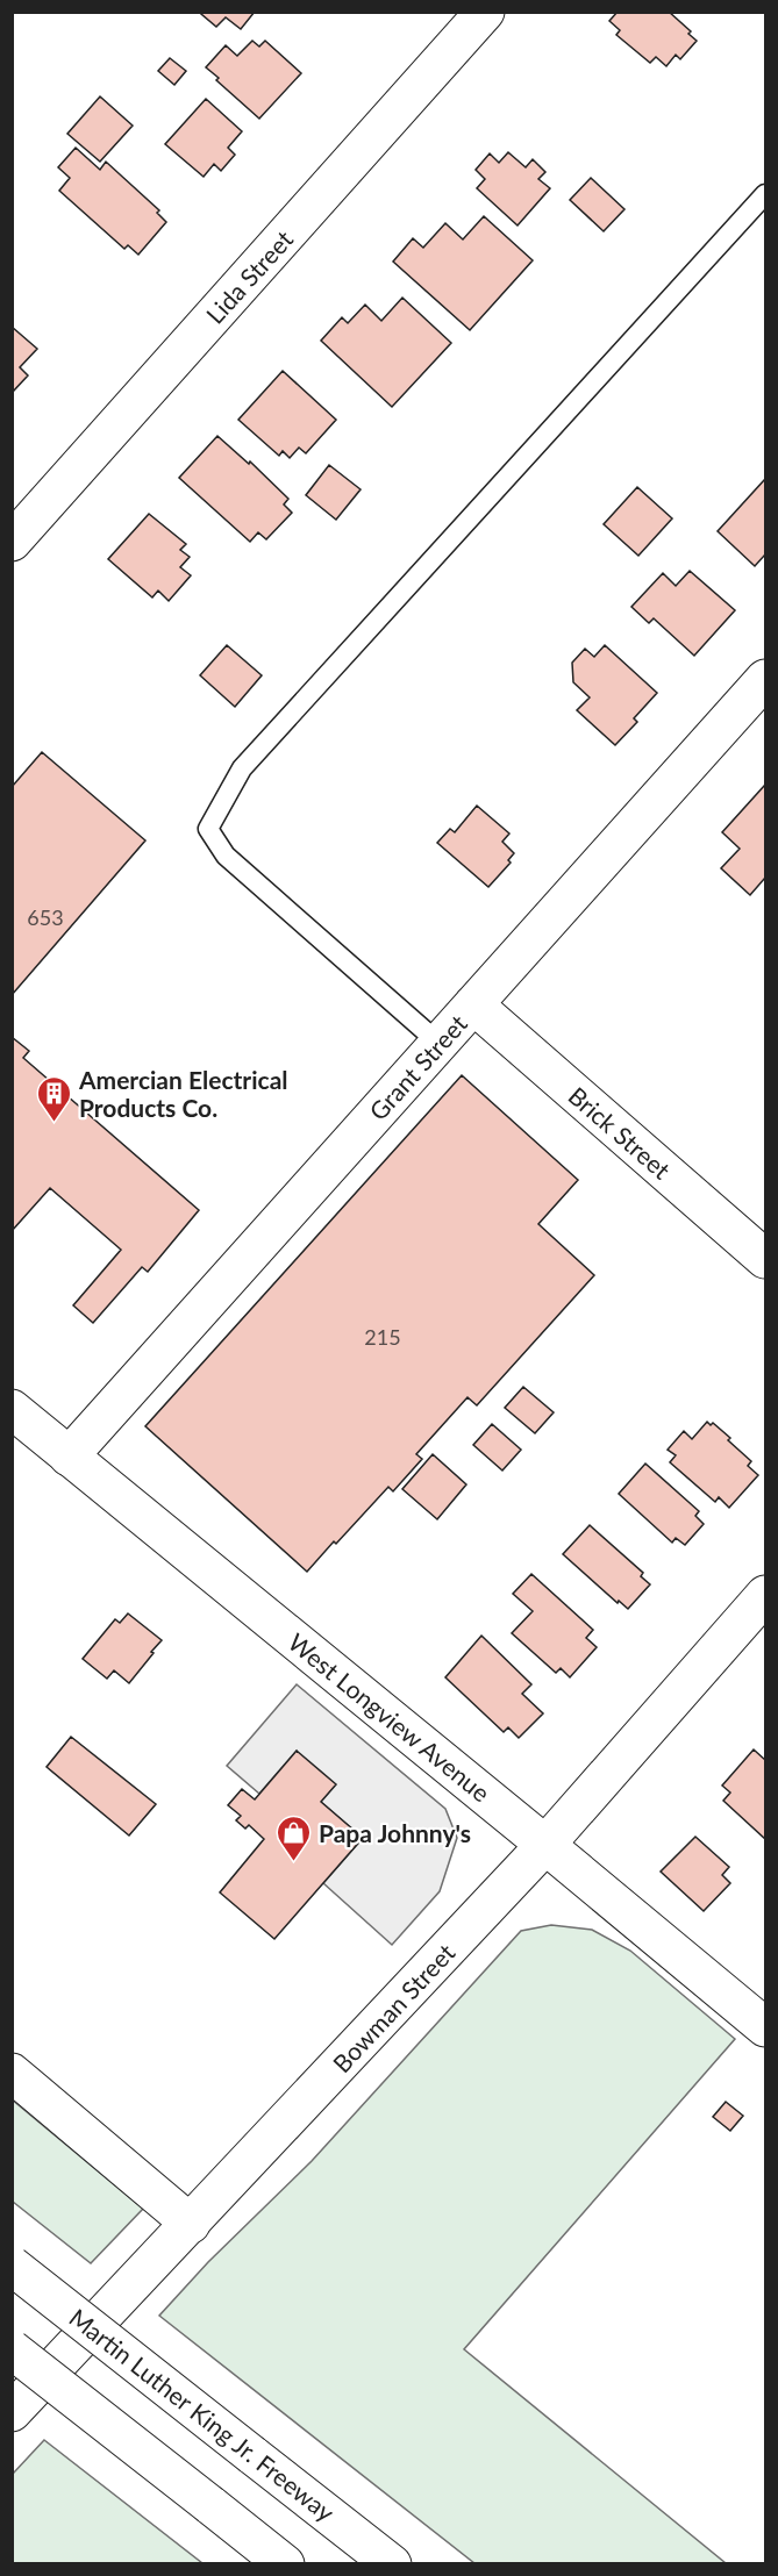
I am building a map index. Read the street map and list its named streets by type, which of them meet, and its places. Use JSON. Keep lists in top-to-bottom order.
{
  "streets": {
    "main road": [
      "Lida Street",
      "Grant Street",
      "Brick Street",
      "West Longview Avenue",
      "Bowman Street",
      "Martin Luther King Jr. Freeway"
    ]
  },
  "crossings": [
    ["Grant Street", "Brick Street"],
    ["Grant Street", "West Longview Avenue"],
    ["West Longview Avenue", "Bowman Street"]
  ],
  "places": {
    "building": ["Amercian Electrical Products Co."],
    "shop": ["Papa Johnny's"]
  },
  "house_numbers": ["653", "215"]
}
